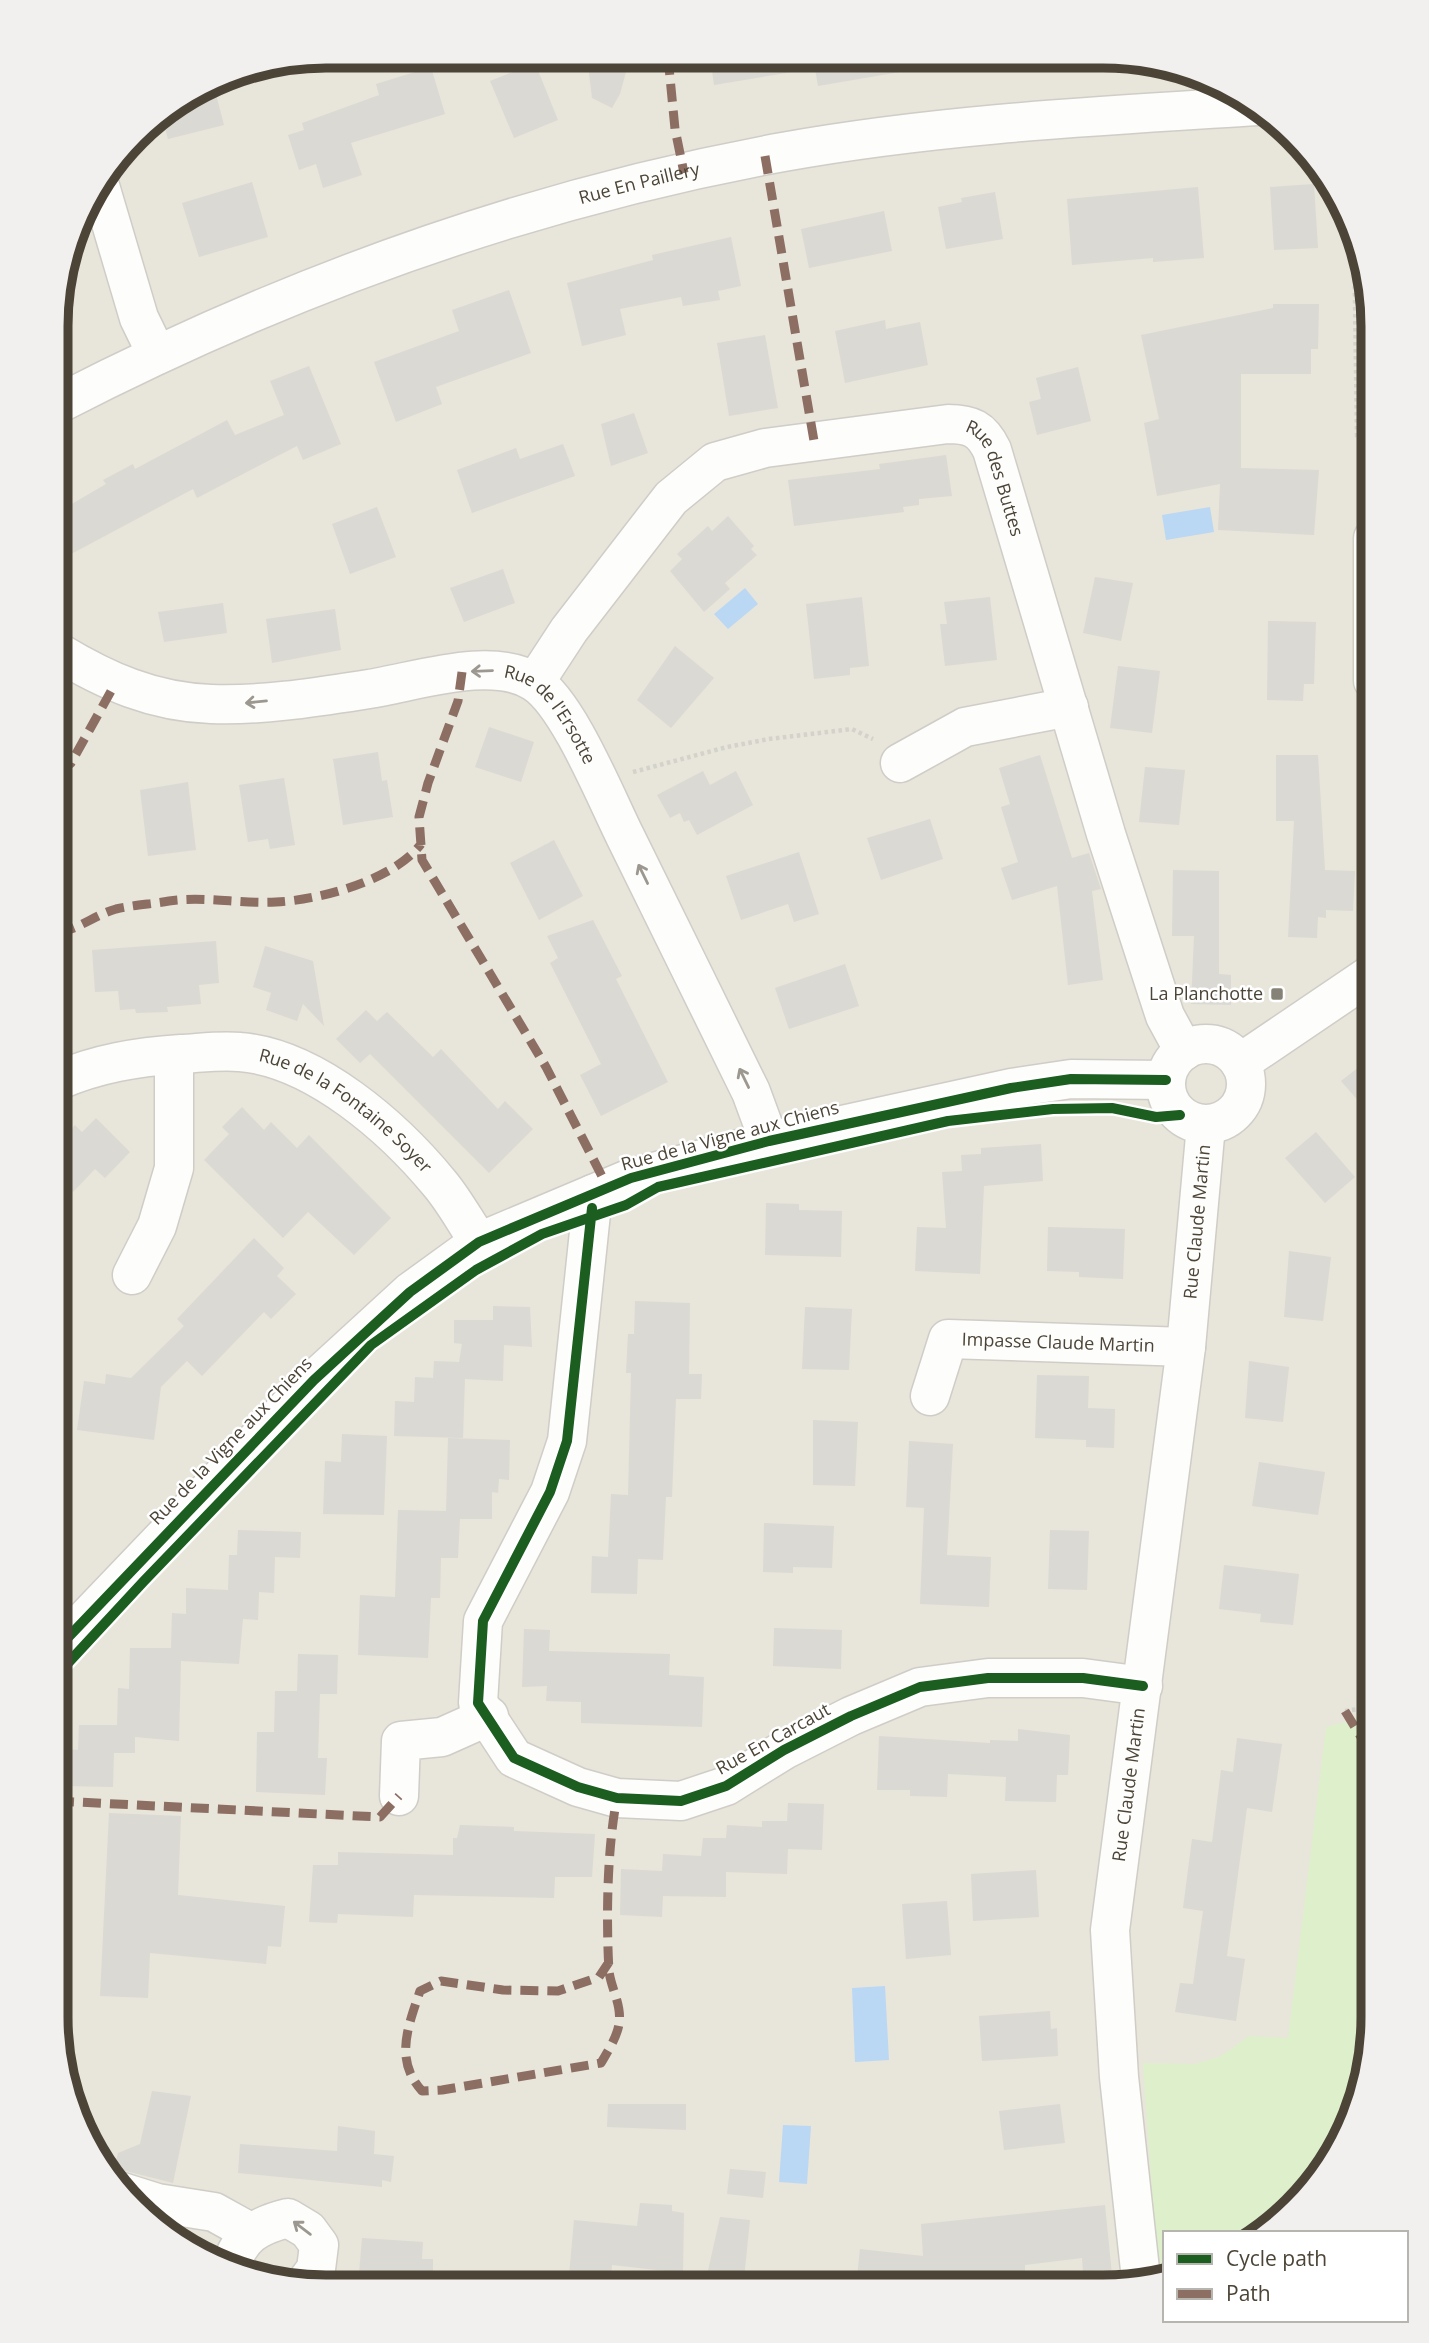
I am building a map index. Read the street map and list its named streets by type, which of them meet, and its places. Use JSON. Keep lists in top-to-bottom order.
{
  "streets": {
    "street": [
      "Rue En Paillery",
      "Rue des Buttes",
      "Rue de l'Ersotte",
      "Rue de la Fontaine Soyer",
      "Rue de la Vigne aux Chiens",
      "Rue Claude Martin",
      "Impasse Claude Martin",
      "Rue En Carcaut"
    ]
  },
  "crossings": [
    ["Rue des Buttes", "Rue de l'Ersotte"],
    ["Rue des Buttes", "Rue de la Vigne aux Chiens"],
    ["Rue des Buttes", "Rue Claude Martin"],
    ["Rue de l'Ersotte", "Rue de la Vigne aux Chiens"],
    ["Rue de la Fontaine Soyer", "Rue de la Vigne aux Chiens"],
    ["Rue de la Vigne aux Chiens", "Rue Claude Martin"],
    ["Rue de la Vigne aux Chiens", "Rue En Carcaut"],
    ["Rue Claude Martin", "Impasse Claude Martin"],
    ["Rue Claude Martin", "Rue En Carcaut"]
  ],
  "one_way": ["Rue de l'Ersotte"],
  "places": {
    "transit": ["La Planchotte"]
  },
  "legend": ["Cycle path", "Path"]
}
